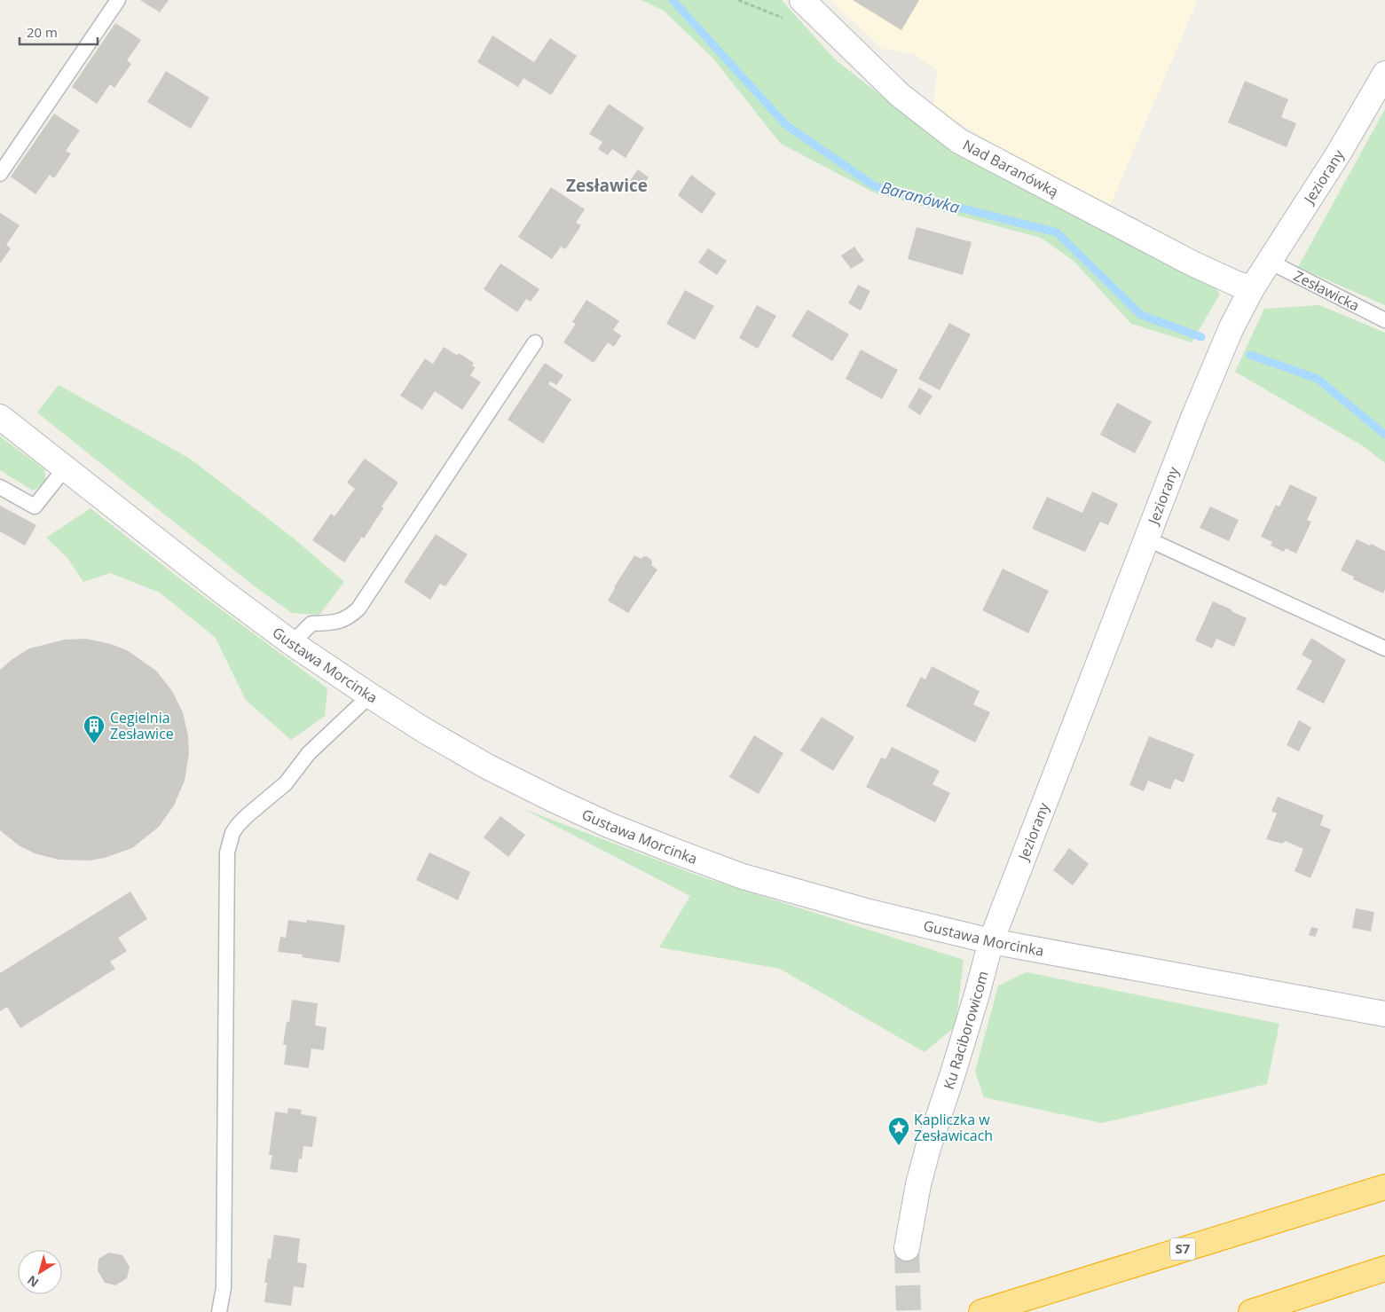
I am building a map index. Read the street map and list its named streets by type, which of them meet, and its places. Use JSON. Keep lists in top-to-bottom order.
{
  "streets": {
    "highway": ["S7"],
    "street": [
      "Nad Baranówką",
      "Jeziorany",
      "Gustawa Morcinka",
      "Ku Raciborowicom"
    ],
    "lane": ["Zesławicka"]
  },
  "crossings": [
    ["Nad Baranówką", "Jeziorany"],
    ["Jeziorany", "Zesławicka"],
    ["Jeziorany", "Gustawa Morcinka"],
    ["Jeziorany", "Ku Raciborowicom"],
    ["Gustawa Morcinka", "Ku Raciborowicom"]
  ],
  "districts": ["Zesławice"],
  "water": ["Baranówka"],
  "places": {
    "building": ["Cegielnia Zesławice"],
    "place": ["Kapliczka w Zesławicach"]
  },
  "scale_bar": "20 m",
  "north": "bottom left"
}
